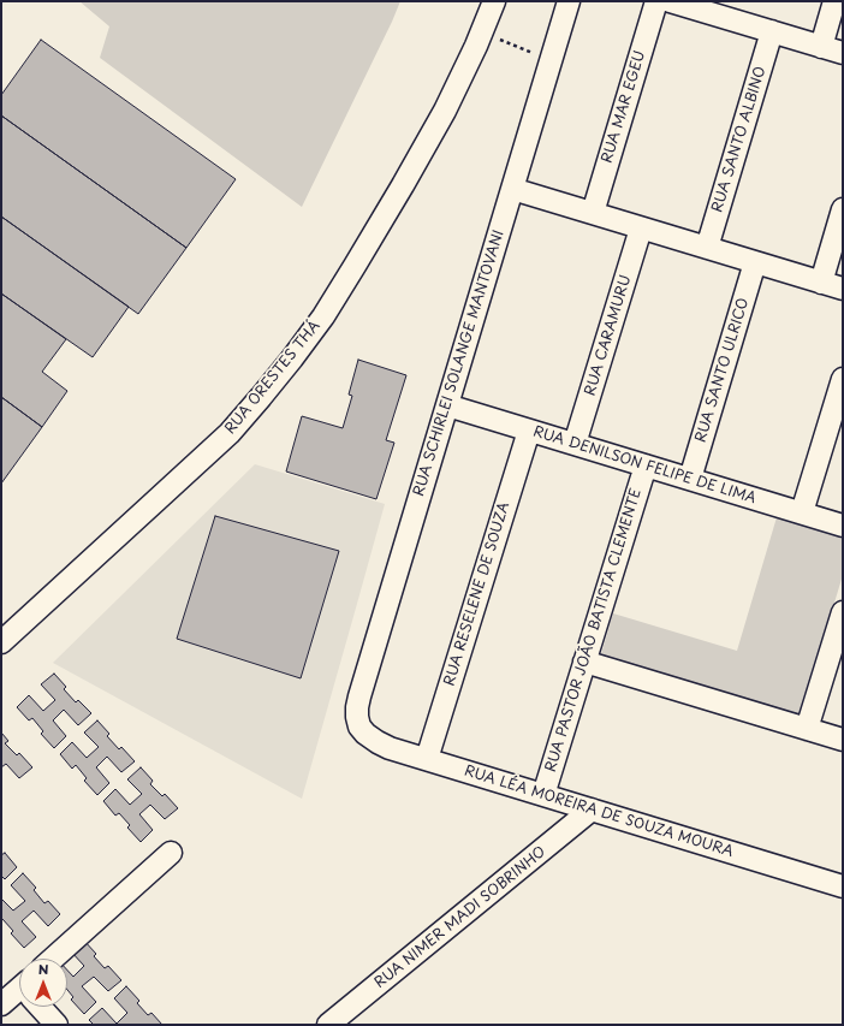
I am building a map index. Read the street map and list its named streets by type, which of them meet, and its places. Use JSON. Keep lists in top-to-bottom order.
{
  "streets": {
    "street": [
      "RUA MAR EGEU",
      "RUA SANTO ALBINO",
      "RUA CARAMURU",
      "RUA SCHIRLEI SOLANGE MANTOVANI",
      "RUA SANTO ULRICO",
      "RUA ORESTES THÁ",
      "RUA DENILSON FELIPE DE LIMA",
      "RUA RESELENE DE SOUZA",
      "RUA PASTOR JOÃO BATISTA CLEMENTE",
      "RUA LÉA MOREIRA DE SOUZA MOURA",
      "RUA NIMER MADI SOBRINHO"
    ]
  },
  "crossings": [
    ["RUA CARAMURU", "RUA DENILSON FELIPE DE LIMA"],
    ["RUA SCHIRLEI SOLANGE MANTOVANI", "RUA DENILSON FELIPE DE LIMA"],
    ["RUA SCHIRLEI SOLANGE MANTOVANI", "RUA LÉA MOREIRA DE SOUZA MOURA"],
    ["RUA SANTO ULRICO", "RUA DENILSON FELIPE DE LIMA"],
    ["RUA DENILSON FELIPE DE LIMA", "RUA RESELENE DE SOUZA"],
    ["RUA DENILSON FELIPE DE LIMA", "RUA PASTOR JOÃO BATISTA CLEMENTE"],
    ["RUA RESELENE DE SOUZA", "RUA LÉA MOREIRA DE SOUZA MOURA"],
    ["RUA PASTOR JOÃO BATISTA CLEMENTE", "RUA LÉA MOREIRA DE SOUZA MOURA"],
    ["RUA LÉA MOREIRA DE SOUZA MOURA", "RUA NIMER MADI SOBRINHO"]
  ],
  "north": "top"
}
